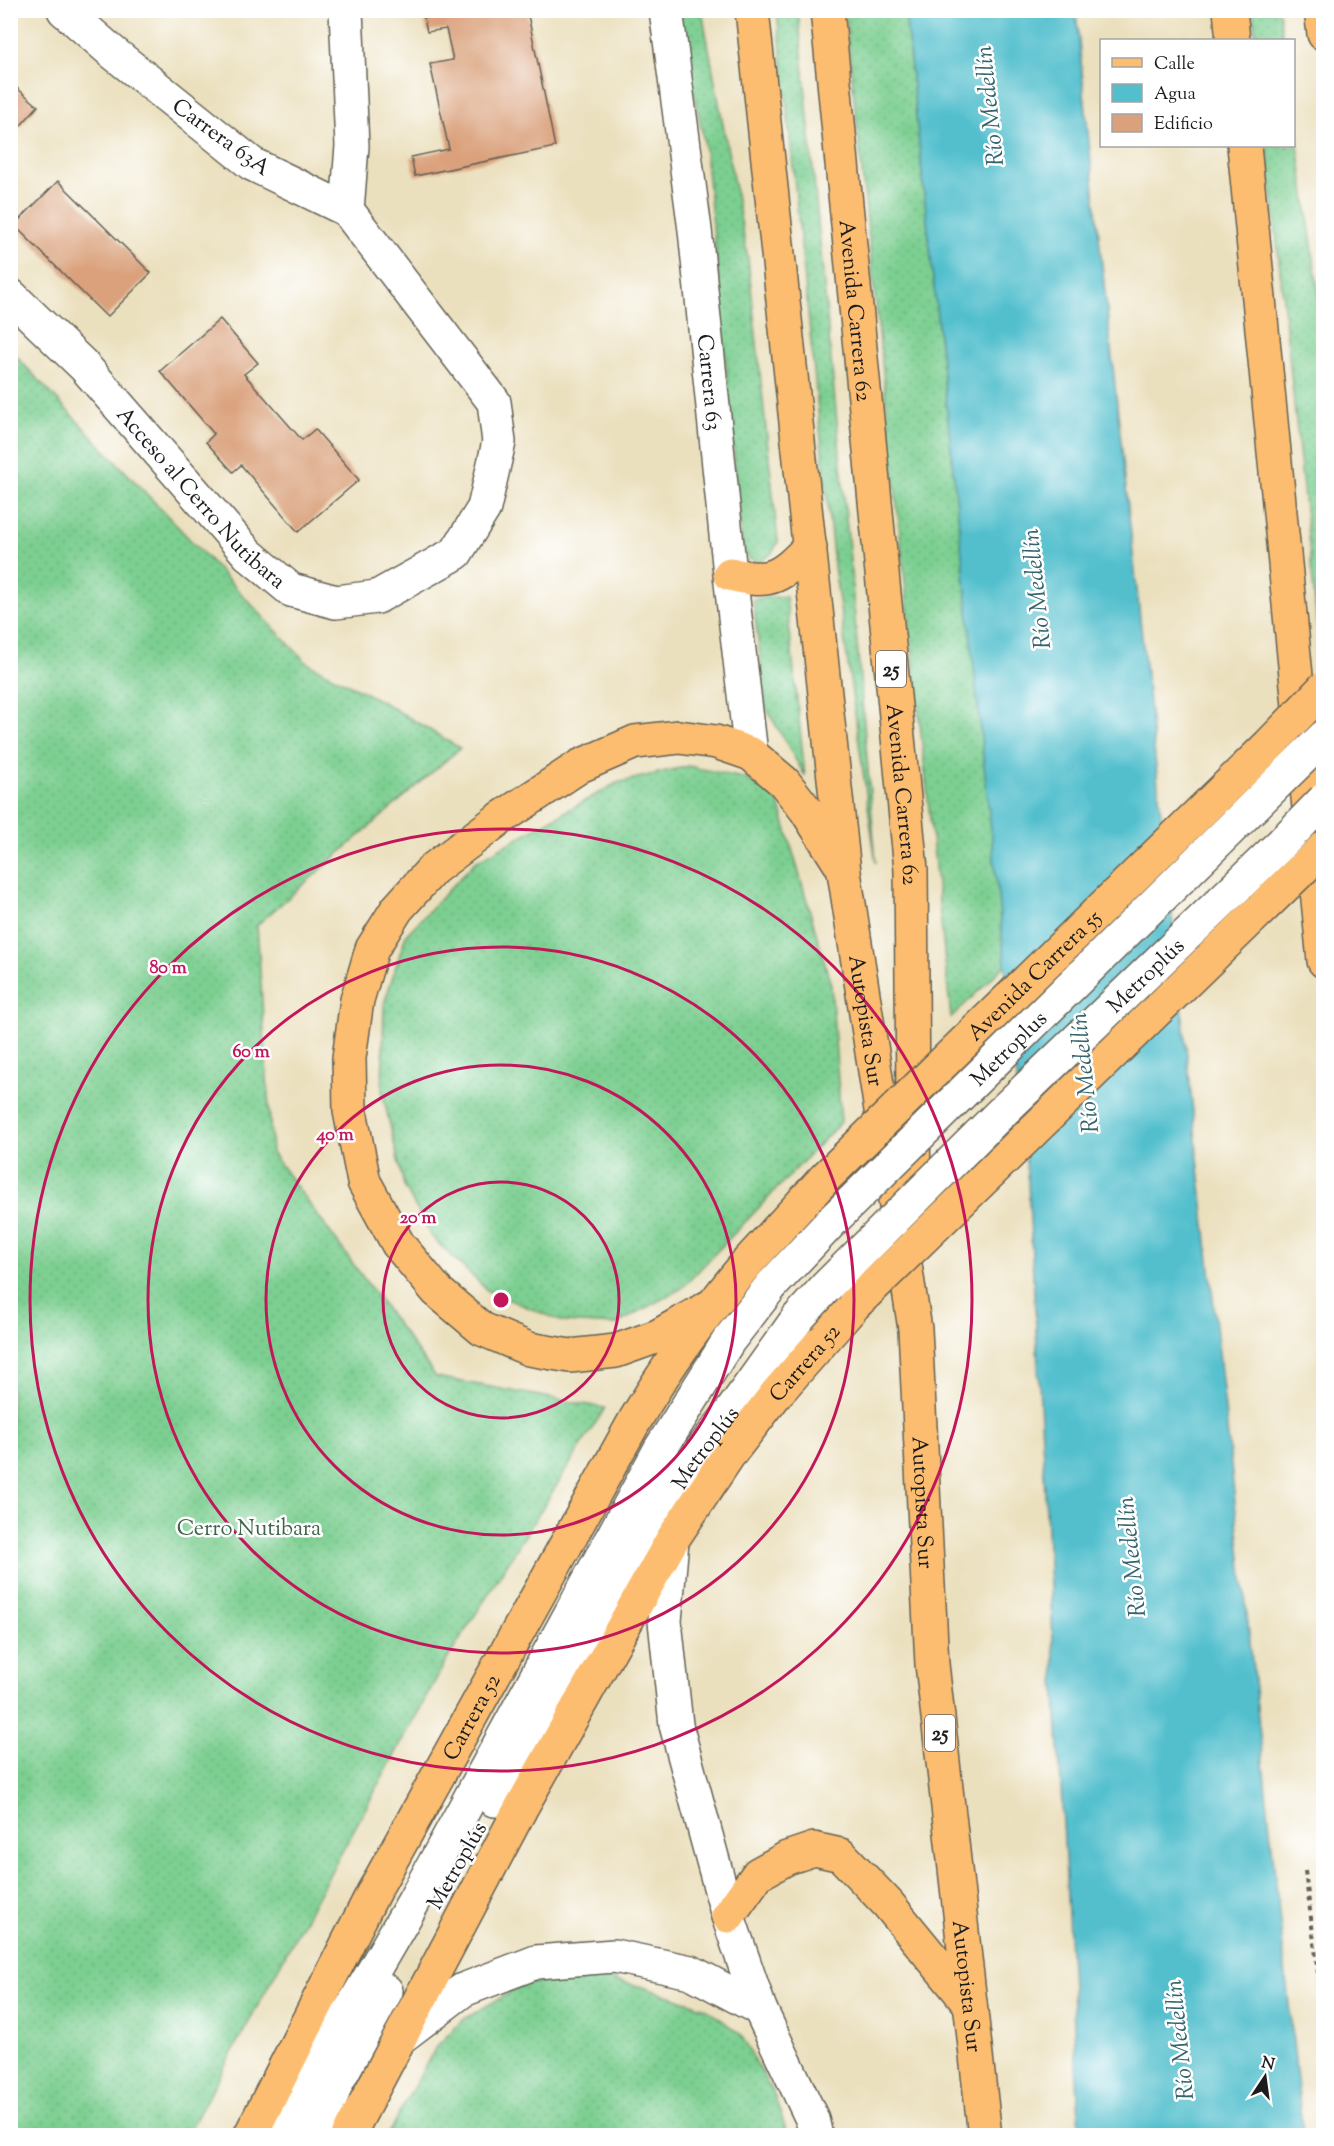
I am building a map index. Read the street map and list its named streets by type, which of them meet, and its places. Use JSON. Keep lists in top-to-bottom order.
{
  "streets": {
    "main road": [
      "Avenida Carrera 62",
      "25",
      "Avenida Carrera 55",
      "Autopista Sur",
      "Carrera 52"
    ],
    "street": [
      "Carrera 63A",
      "Carrera 63",
      "Acceso al Cerro Nutibara",
      "Metroplús",
      "Metroplus"
    ]
  },
  "crossings": [
    ["Carrera 63A", "Acceso al Cerro Nutibara"],
    ["Avenida Carrera 62", "Autopista Sur"],
    ["25", "Autopista Sur"],
    ["Avenida Carrera 55", "Carrera 52"],
    ["Metroplús", "Metroplus"]
  ],
  "water": ["Río Medellín"],
  "parks": ["Cerro Nutibara"],
  "legend": ["Calle", "Agua", "Edificio"],
  "north": "top",
  "rings": [
    "80 m",
    "60 m",
    "40 m",
    "20 m"
  ]
}
